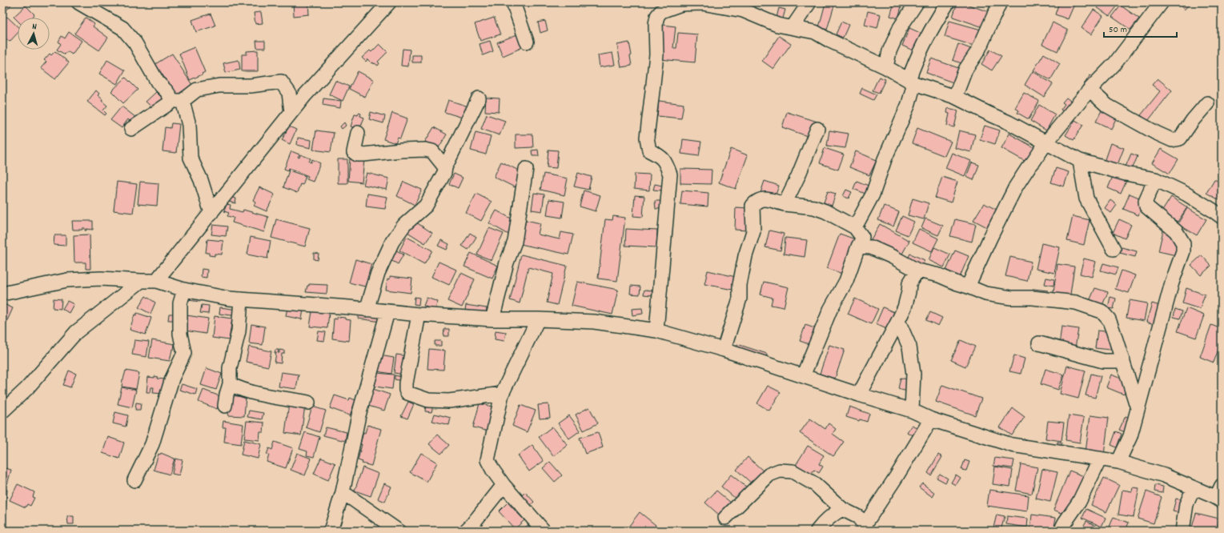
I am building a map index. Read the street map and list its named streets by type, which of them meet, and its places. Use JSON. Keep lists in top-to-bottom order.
{
  "scale_bar": "50 m",
  "north": "top"
}
